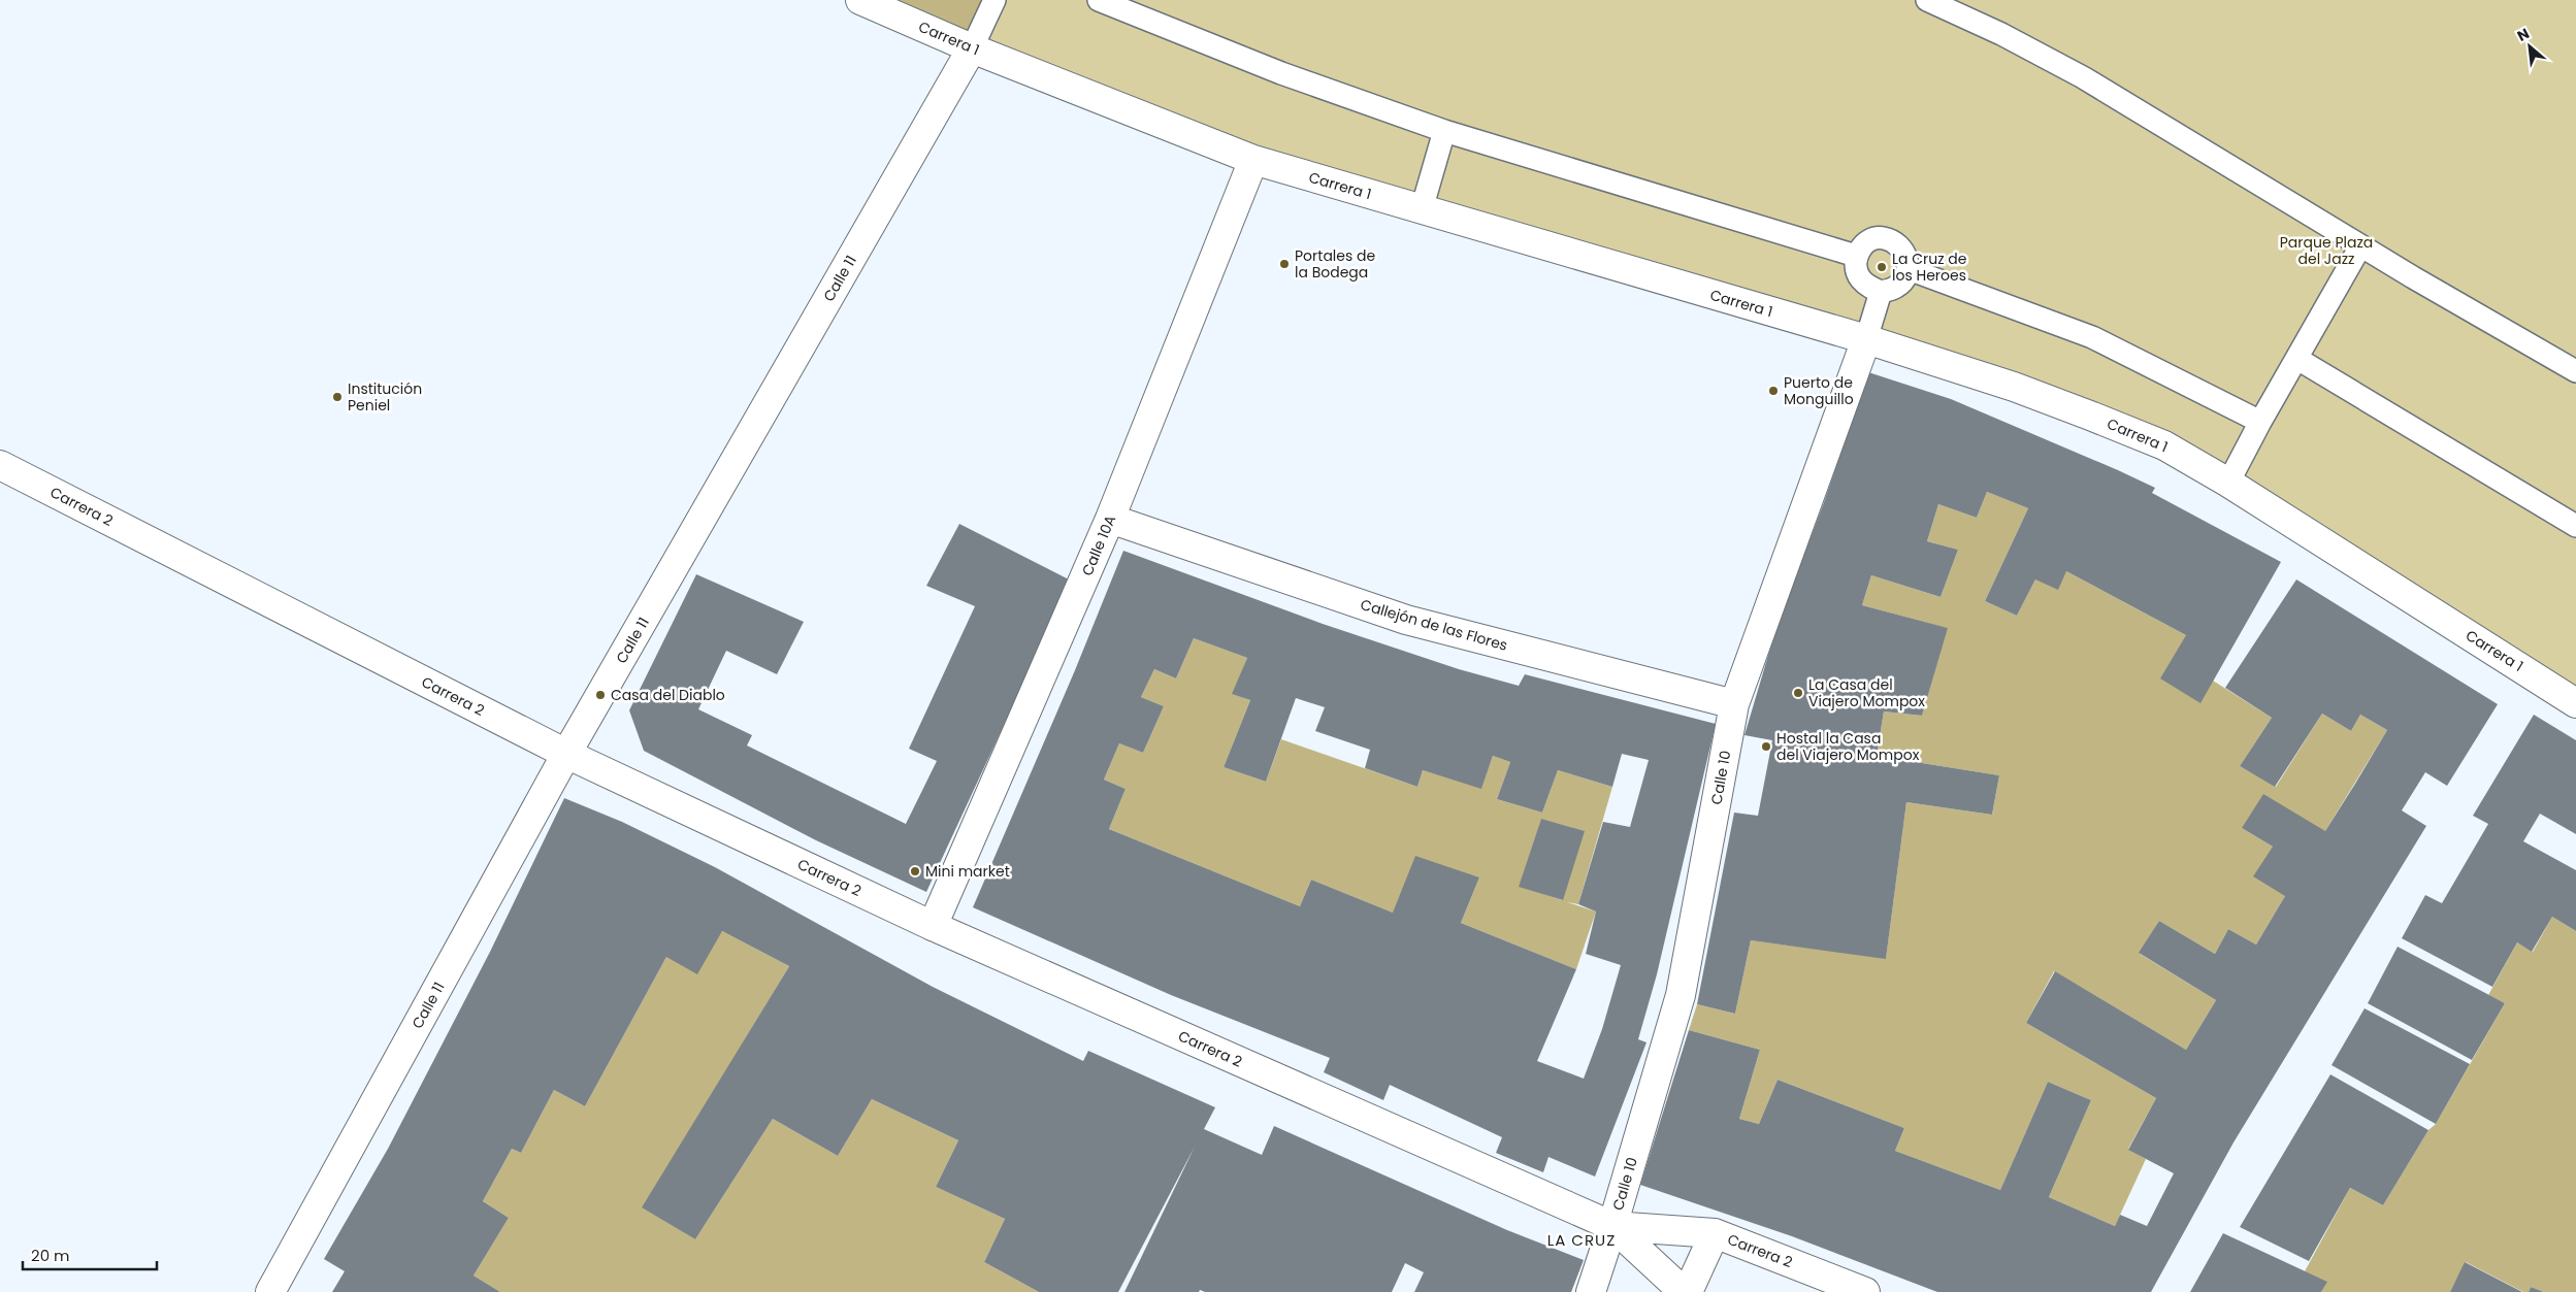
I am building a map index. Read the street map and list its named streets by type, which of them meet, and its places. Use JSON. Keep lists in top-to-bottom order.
{
  "streets": {
    "street": [
      "Carrera 1",
      "Calle 11",
      "Carrera 2",
      "Calle 10A",
      "Callejón de las Flores",
      "Calle 10"
    ]
  },
  "crossings": [
    ["Carrera 1", "Calle 11"],
    ["Carrera 1", "Calle 10A"],
    ["Carrera 1", "Calle 10"],
    ["Calle 11", "Carrera 2"],
    ["Carrera 2", "Calle 10A"],
    ["Carrera 2", "Calle 10"],
    ["Calle 10A", "Callejón de las Flores"],
    ["Callejón de las Flores", "Calle 10"]
  ],
  "districts": ["LA CRUZ"],
  "parks": ["Parque Plaza del Jazz"],
  "places": [
    "Portales de la Bodega",
    "La Cruz de los Heroes",
    "Puerto de Monguillo",
    "Institución Peniel",
    "La Casa del Viajero Mompox",
    "Casa del Diablo",
    "Hostal la Casa del Viajero Mompox",
    "Mini market"
  ],
  "scale_bar": "20 m",
  "north": "top left"
}
